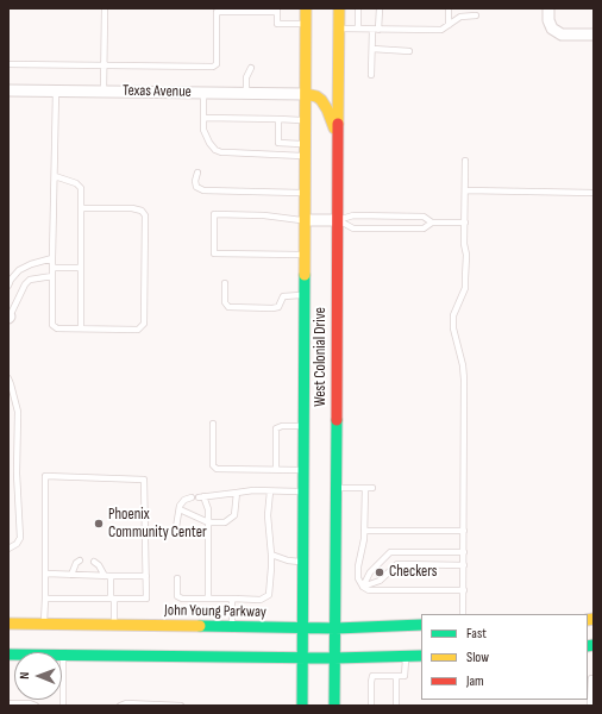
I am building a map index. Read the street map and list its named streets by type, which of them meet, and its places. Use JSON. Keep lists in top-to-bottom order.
{
  "streets": {
    "main road": ["West Colonial Drive", "John Young Parkway"],
    "street": ["Texas Avenue"]
  },
  "crossings": [
    ["Texas Avenue", "West Colonial Drive"],
    ["West Colonial Drive", "John Young Parkway"]
  ],
  "places": ["Phoenix Community Center", "Checkers"],
  "legend": ["Fast", "Slow", "Jam"],
  "north": "left"
}
